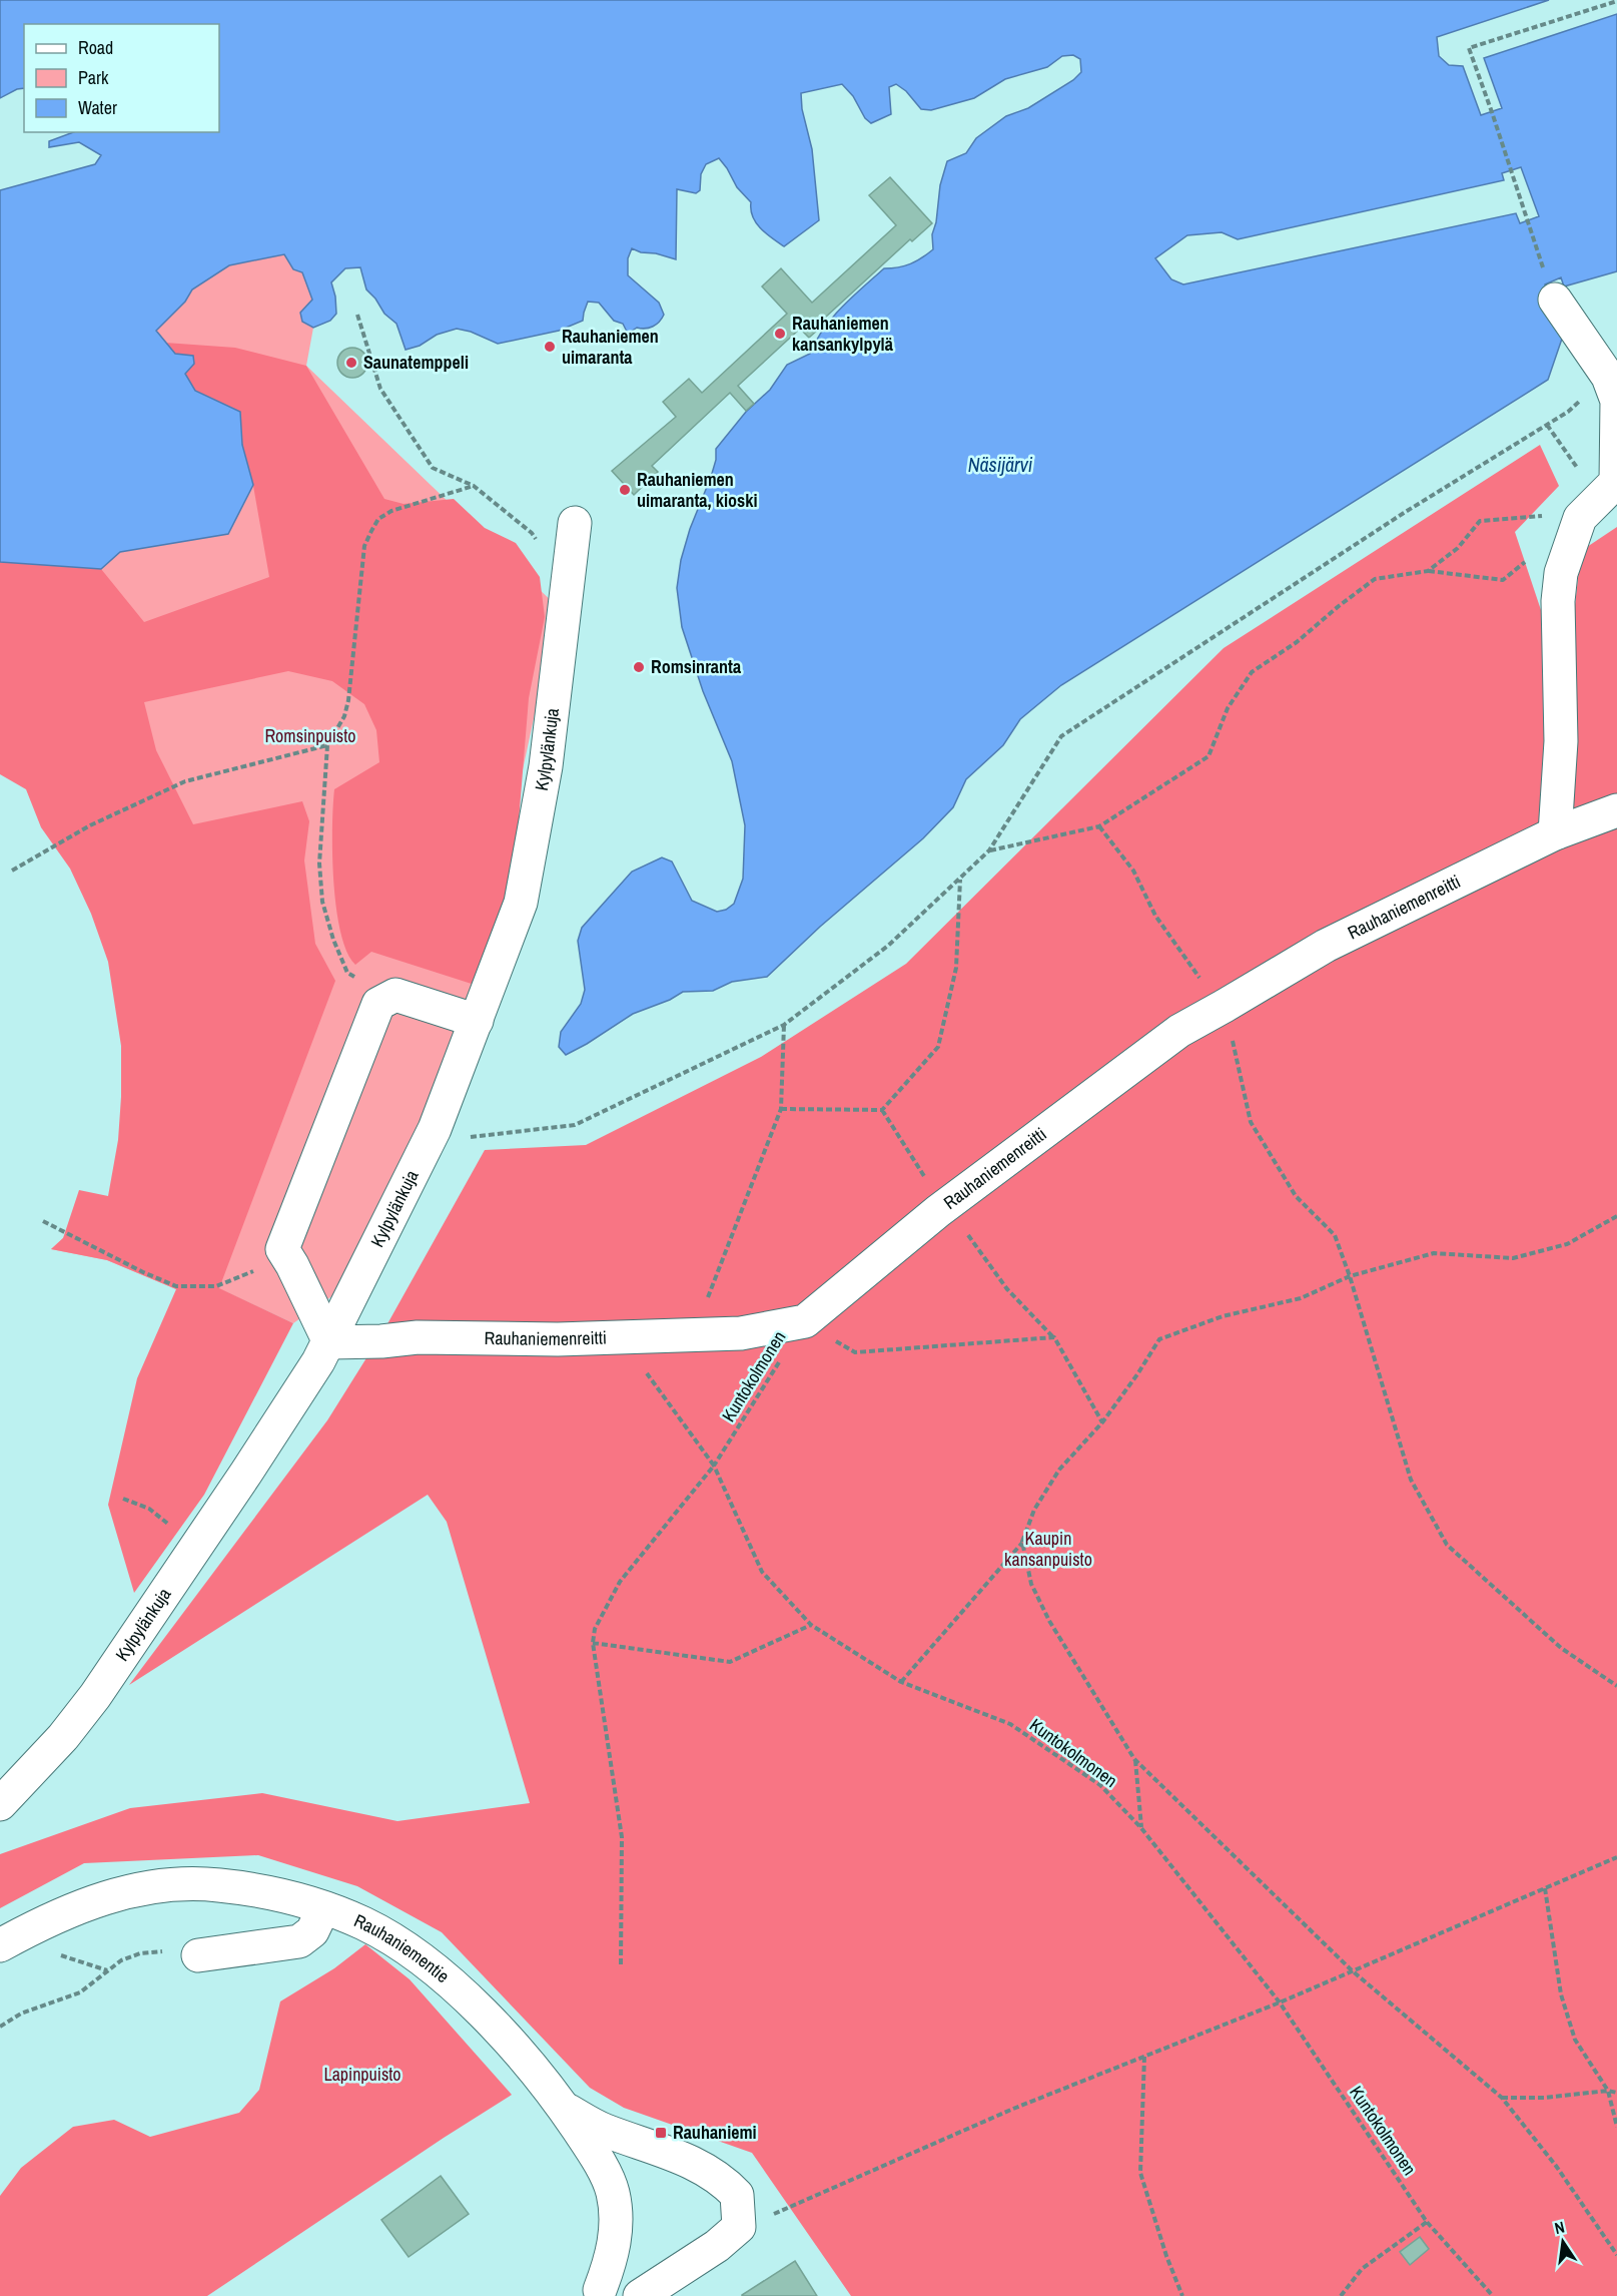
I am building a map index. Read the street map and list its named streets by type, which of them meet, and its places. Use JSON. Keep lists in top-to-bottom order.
{
  "streets": {
    "street": ["Kylpylänkuja", "Rauhaniemenreitti", "Rauhaniementie"],
    "path": ["Kuntokolmonen"]
  },
  "crossings": [
    ["Kylpylänkuja", "Rauhaniemenreitti"],
    ["Rauhaniemenreitti", "Kuntokolmonen"]
  ],
  "water": ["Näsijärvi"],
  "parks": ["Romsinpuisto", "Kaupin kansanpuisto", "Lapinpuisto"],
  "places": {
    "other": [
      "Rauhaniemen kansankylpylä",
      "Rauhaniemen uimaranta",
      "Saunatemppeli",
      "Rauhaniemen uimaranta, kioski",
      "Romsinranta"
    ],
    "transit": ["Rauhaniemi"]
  },
  "legend": ["Road", "Park", "Water"],
  "north": "top"
}
